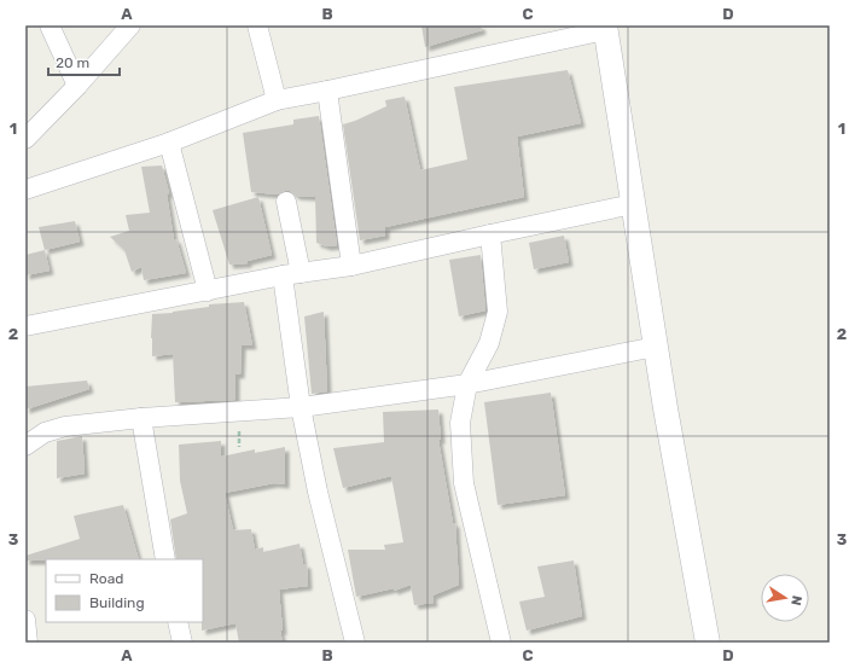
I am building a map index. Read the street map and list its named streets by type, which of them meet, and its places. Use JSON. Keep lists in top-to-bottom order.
{
  "legend": ["Road", "Building"],
  "scale_bar": "20 m",
  "north": "right",
  "grid": {
    "columns": [
      "A",
      "B",
      "C",
      "D"
    ],
    "rows": ["1", "2", "3"]
  }
}
